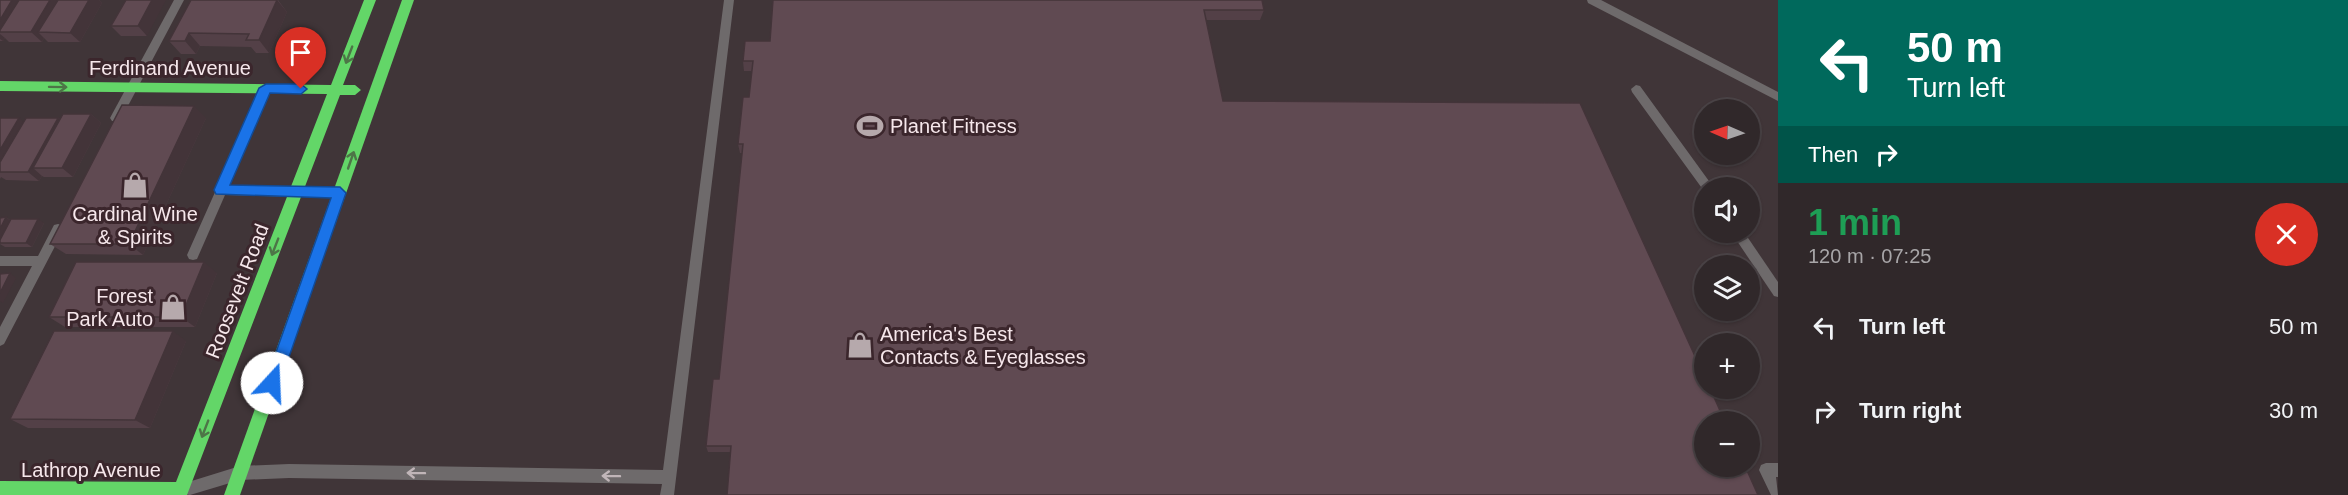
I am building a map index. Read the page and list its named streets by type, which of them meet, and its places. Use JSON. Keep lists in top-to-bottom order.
{
  "streets": {
    "main road": ["Ferdinand Avenue", "Roosevelt Road", "Lathrop Avenue"]
  },
  "crossings": [
    ["Ferdinand Avenue", "Roosevelt Road"],
    ["Roosevelt Road", "Lathrop Avenue"]
  ],
  "one_way": ["Ferdinand Avenue"],
  "places": {
    "sports": ["Planet Fitness"],
    "shop": ["Cardinal Wine & Spirits", "Forest Park Auto", "America's Best Contacts & Eyeglasses"]
  },
  "north": "left",
  "page": {
    "turn": ["50 m", "Turn left"],
    "map_buttons": ["+", "−"],
    "then": "Then",
    "heading": ["1 min", "120 m · 07:25"],
    "list": [
      {
        "name": "Turn left",
        "value": "50 m"
      },
      {
        "name": "Turn right",
        "value": "30 m"
      }
    ]
  }
}
